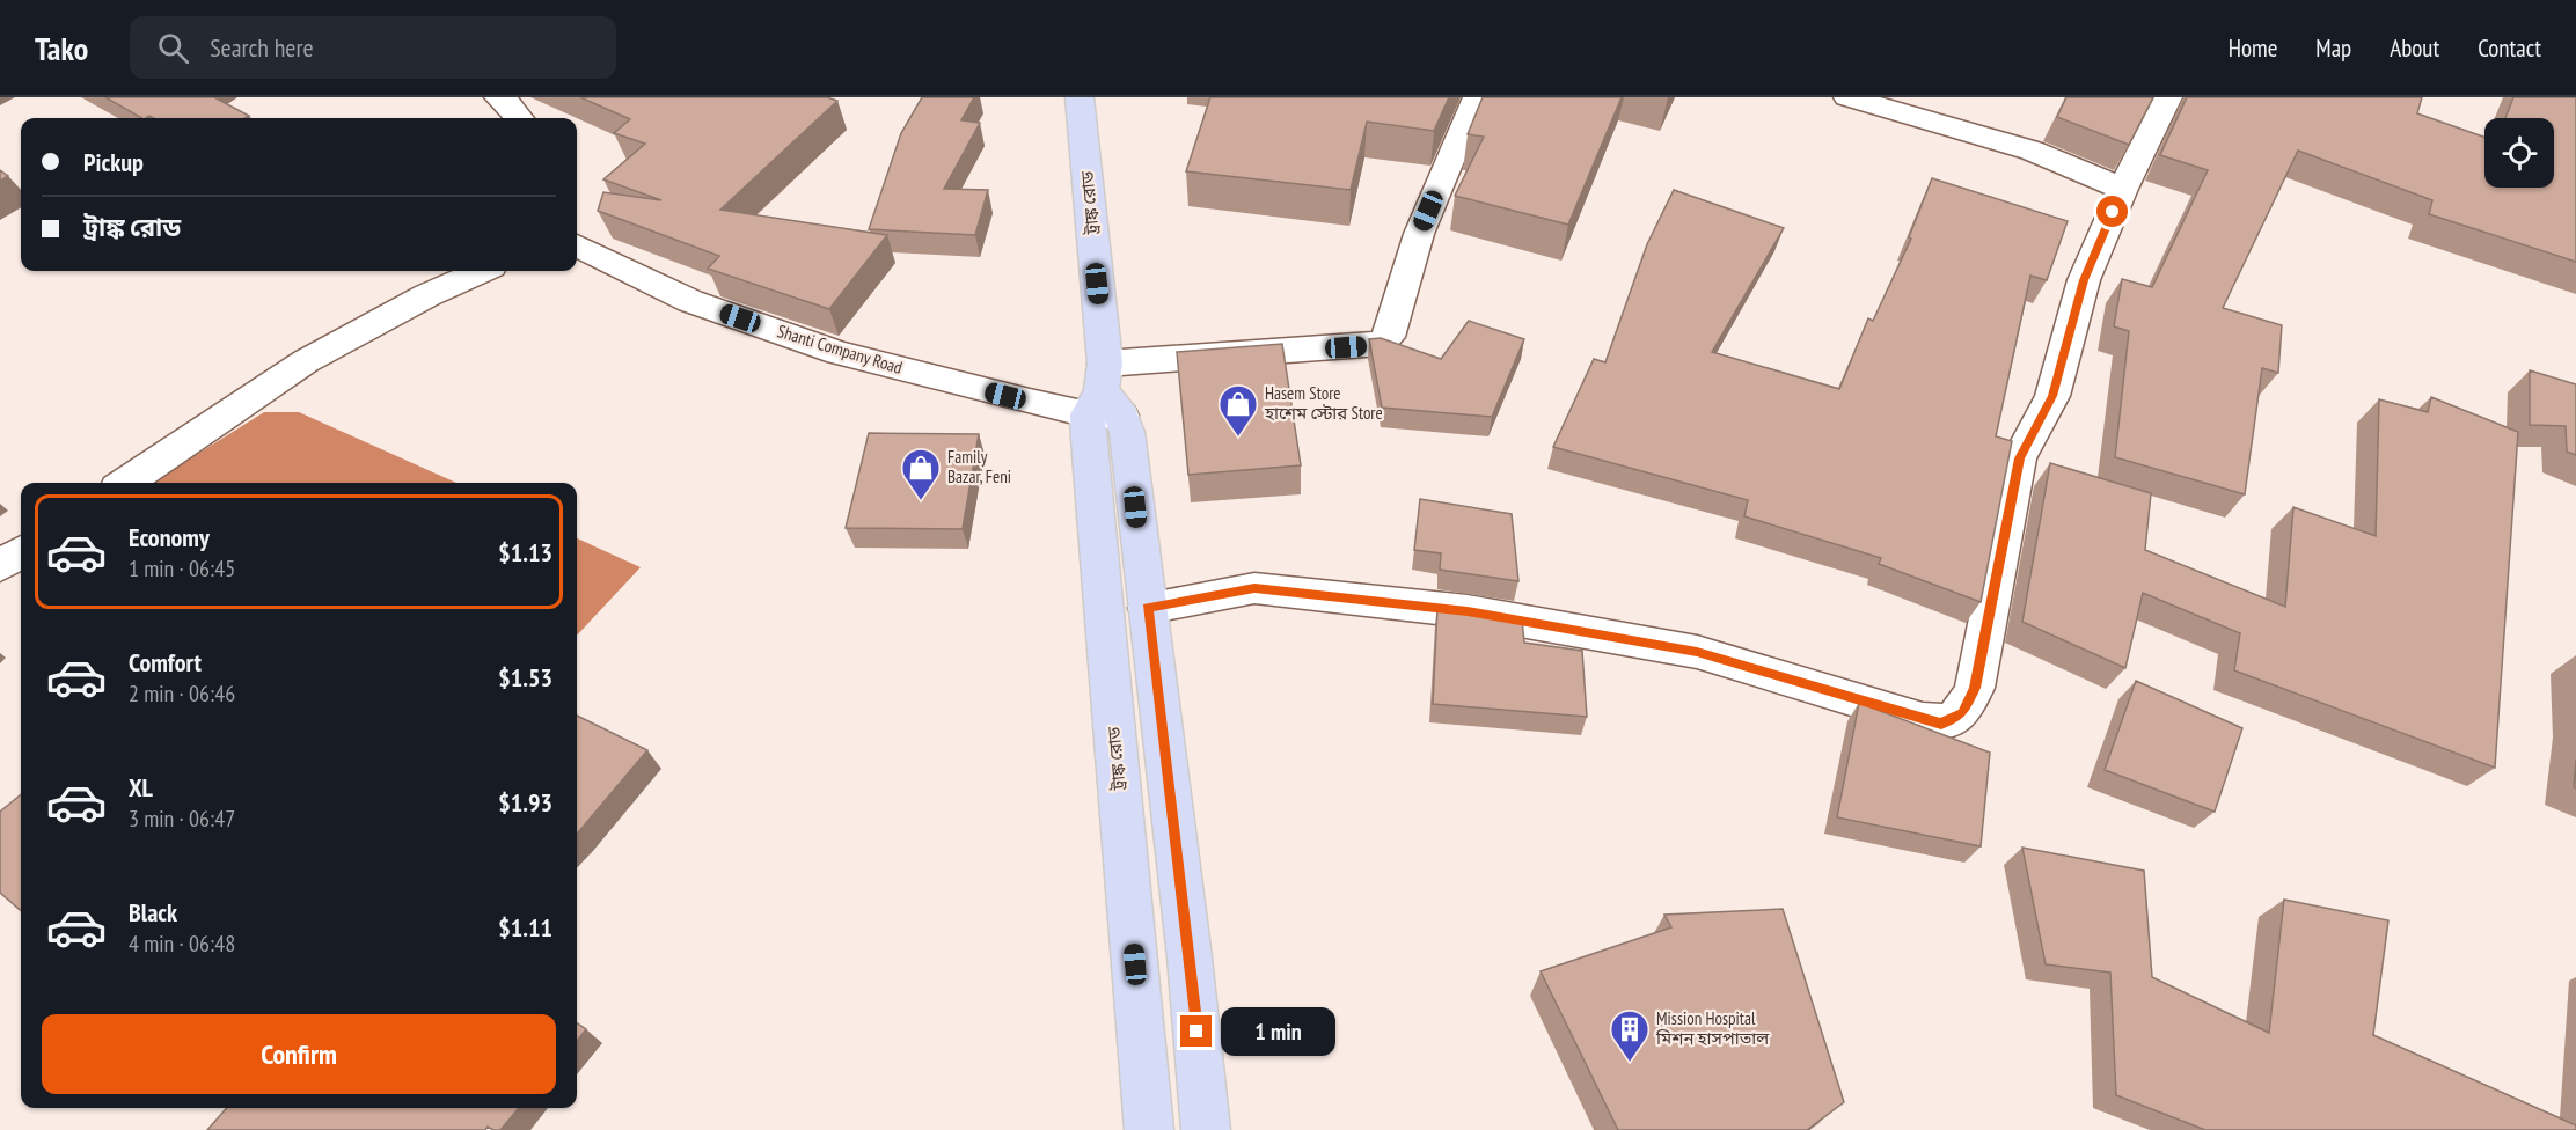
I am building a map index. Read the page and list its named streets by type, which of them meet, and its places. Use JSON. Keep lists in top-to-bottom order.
{
  "streets": {
    "main road": ["ট্রাঙ্ক রোড"],
    "street": ["Shanti Company Road"]
  },
  "crossings": [
    ["ট্রাঙ্ক রোড", "Shanti Company Road"]
  ],
  "places": {
    "shop": ["Hasem Store হাশেম স্টোর Store", "Family Bazar, Feni"],
    "building": ["Mission Hospital মিশন হাসপাতাল"]
  },
  "page": {
    "header": "Tako",
    "search": "Search here",
    "nav": [
      "Home",
      "Map",
      "About",
      "Contact"
    ],
    "banner": ["Pickup", "ট্রাঙ্ক রোড"],
    "list": [
      {
        "name": "Economy",
        "note": "1 min · 06:45",
        "value": "$1.13"
      },
      {
        "name": "Comfort",
        "note": "2 min · 06:46",
        "value": "$1.53"
      },
      {
        "name": "XL",
        "note": "3 min · 06:47",
        "value": "$1.93"
      },
      {
        "name": "Black",
        "note": "4 min · 06:48",
        "value": "$1.11"
      }
    ],
    "buttons": "Confirm",
    "bubble": "1 min"
  }
}
